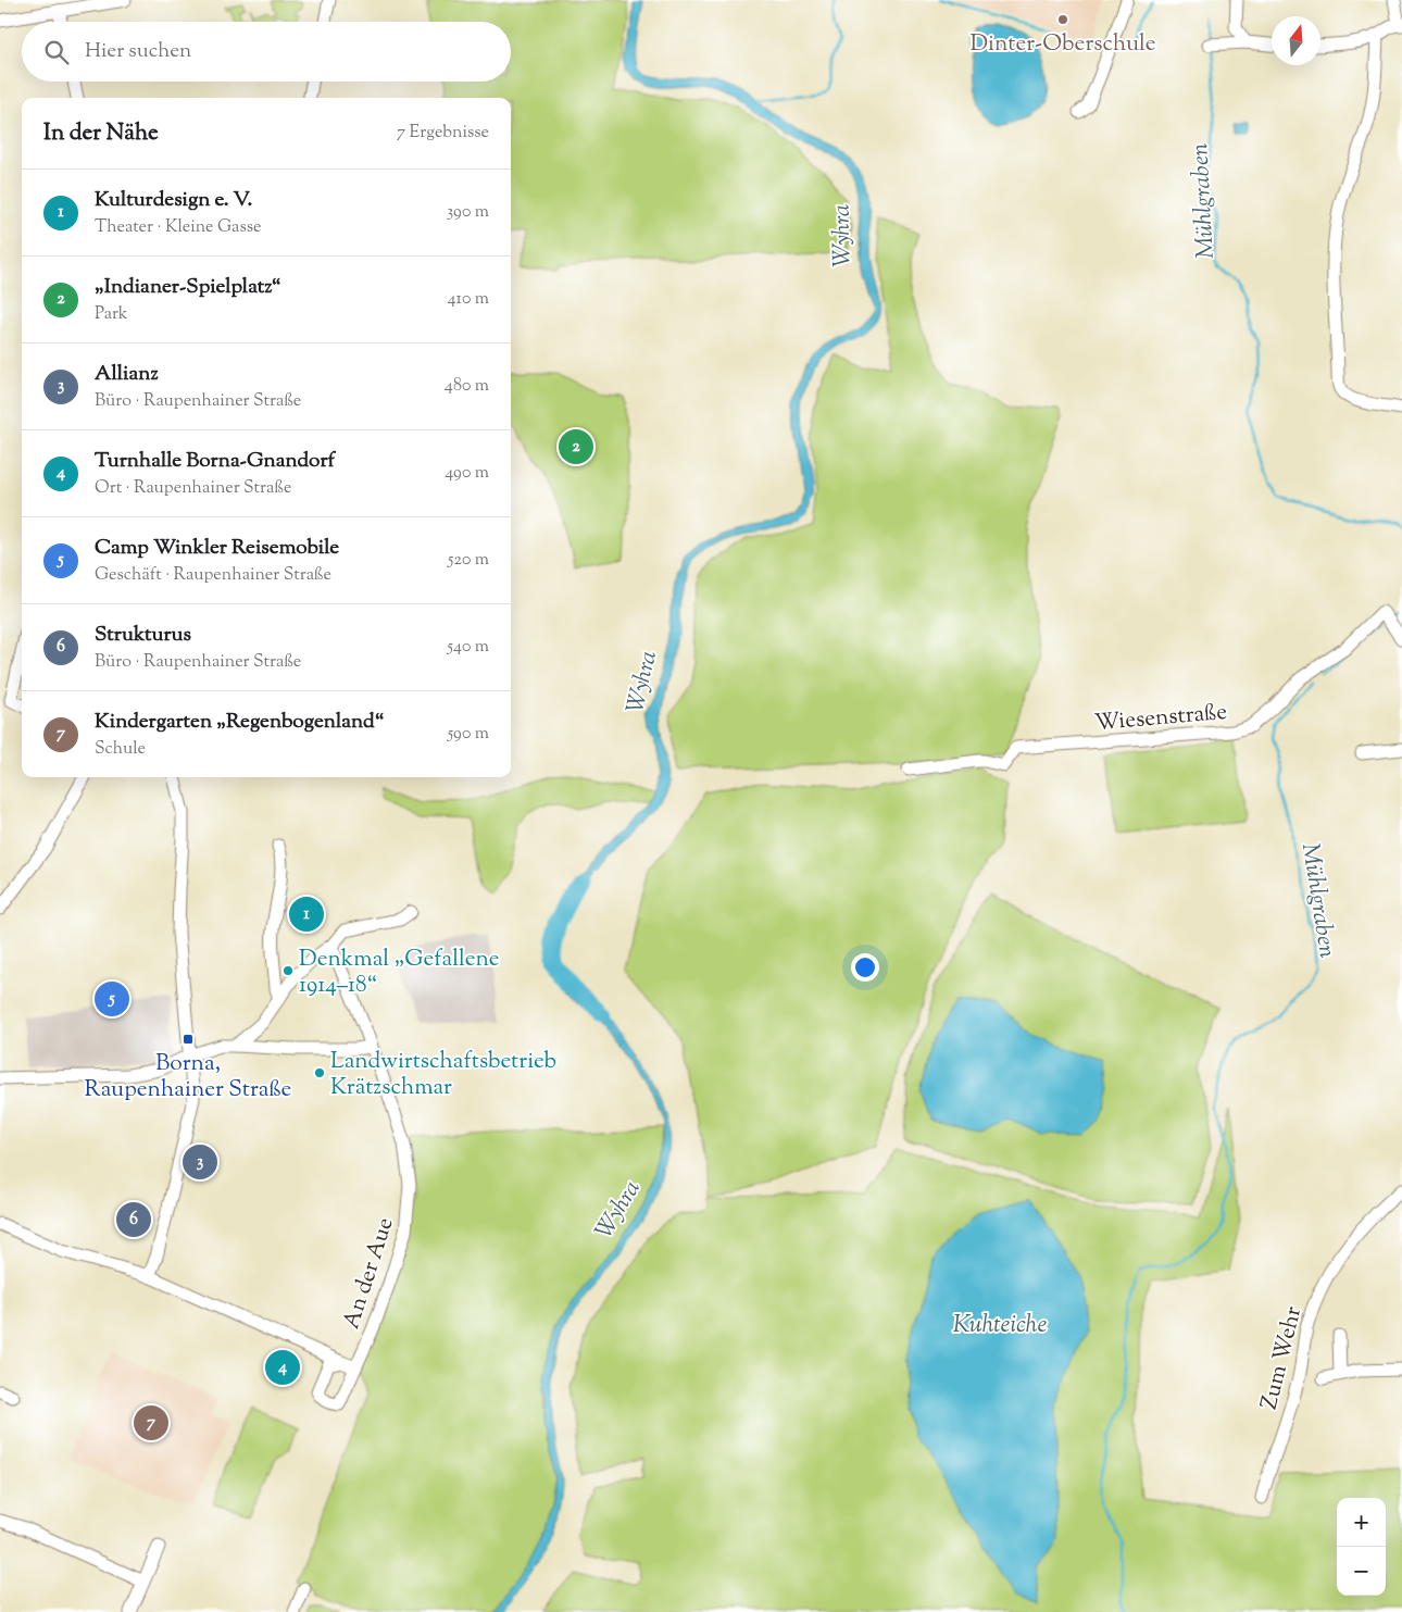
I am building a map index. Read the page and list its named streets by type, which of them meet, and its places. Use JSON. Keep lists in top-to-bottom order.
{
  "streets": {
    "street": ["Wiesenstraße", "An der Aue", "Zum Wehr"]
  },
  "water": ["Mühlgraben", "Wyhra", "Kuhteiche"],
  "places": {
    "other": ["Dinter-Oberschule", "Denkmal „Gefallene 1914–18“", "Landwirtschaftsbetrieb Krätzschmar"],
    "transit": ["Borna, Raupenhainer Straße"]
  },
  "north": "top",
  "page": {
    "search": "Hier suchen",
    "heading": ["In der Nähe", "7 Ergebnisse"],
    "list": [
      {
        "mark": "1",
        "name": "Kulturdesign e. V.",
        "note": "Theater · Kleine Gasse",
        "value": "390 m"
      },
      {
        "mark": "2",
        "name": "„Indianer-Spielplatz“",
        "note": "Park",
        "value": "410 m"
      },
      {
        "mark": "3",
        "name": "Allianz",
        "note": "Büro · Raupenhainer Straße",
        "value": "480 m"
      },
      {
        "mark": "4",
        "name": "Turnhalle Borna-Gnandorf",
        "note": "Ort · Raupenhainer Straße",
        "value": "490 m"
      },
      {
        "mark": "5",
        "name": "Camp Winkler Reisemobile",
        "note": "Geschäft · Raupenhainer Straße",
        "value": "520 m"
      },
      {
        "mark": "6",
        "name": "Strukturus",
        "note": "Büro · Raupenhainer Straße",
        "value": "540 m"
      },
      {
        "mark": "7",
        "name": "Kindergarten „Regenbogenland“",
        "note": "Schule",
        "value": "590 m"
      }
    ],
    "pins": [
      "2",
      "1",
      "5",
      "3",
      "6",
      "4",
      "7"
    ],
    "map_buttons": ["+", "−"]
  }
}
